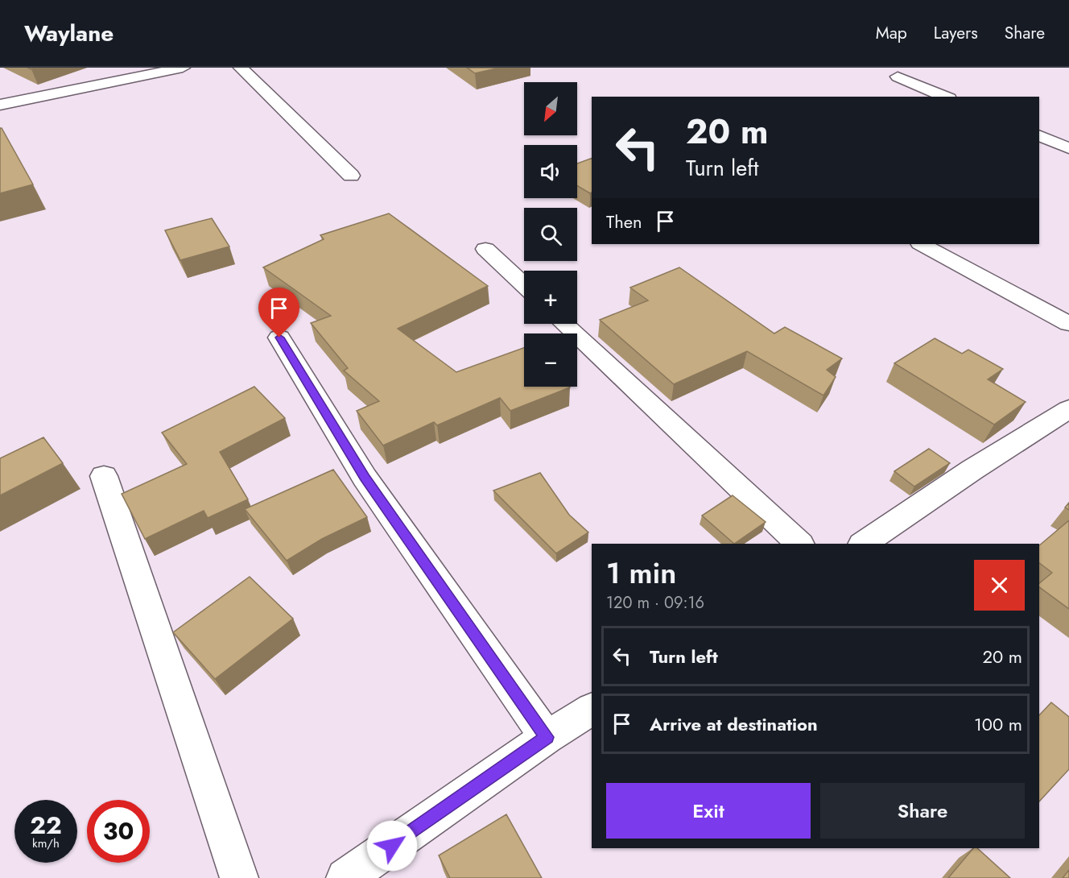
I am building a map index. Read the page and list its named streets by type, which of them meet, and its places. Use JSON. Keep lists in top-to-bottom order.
{
  "north": "bottom left",
  "page": {
    "header": "Waylane",
    "nav": ["Map", "Layers", "Share"],
    "map_buttons": ["+", "−"],
    "turn": ["20 m", "Turn left"],
    "then": "Then",
    "heading": ["1 min", "120 m · 09:16"],
    "list": [
      {
        "name": "Turn left",
        "value": "20 m"
      },
      {
        "name": "Arrive at destination",
        "value": "100 m"
      }
    ],
    "buttons": ["Exit", "Share"],
    "speed": "22 km/h",
    "limit": "30"
  }
}
